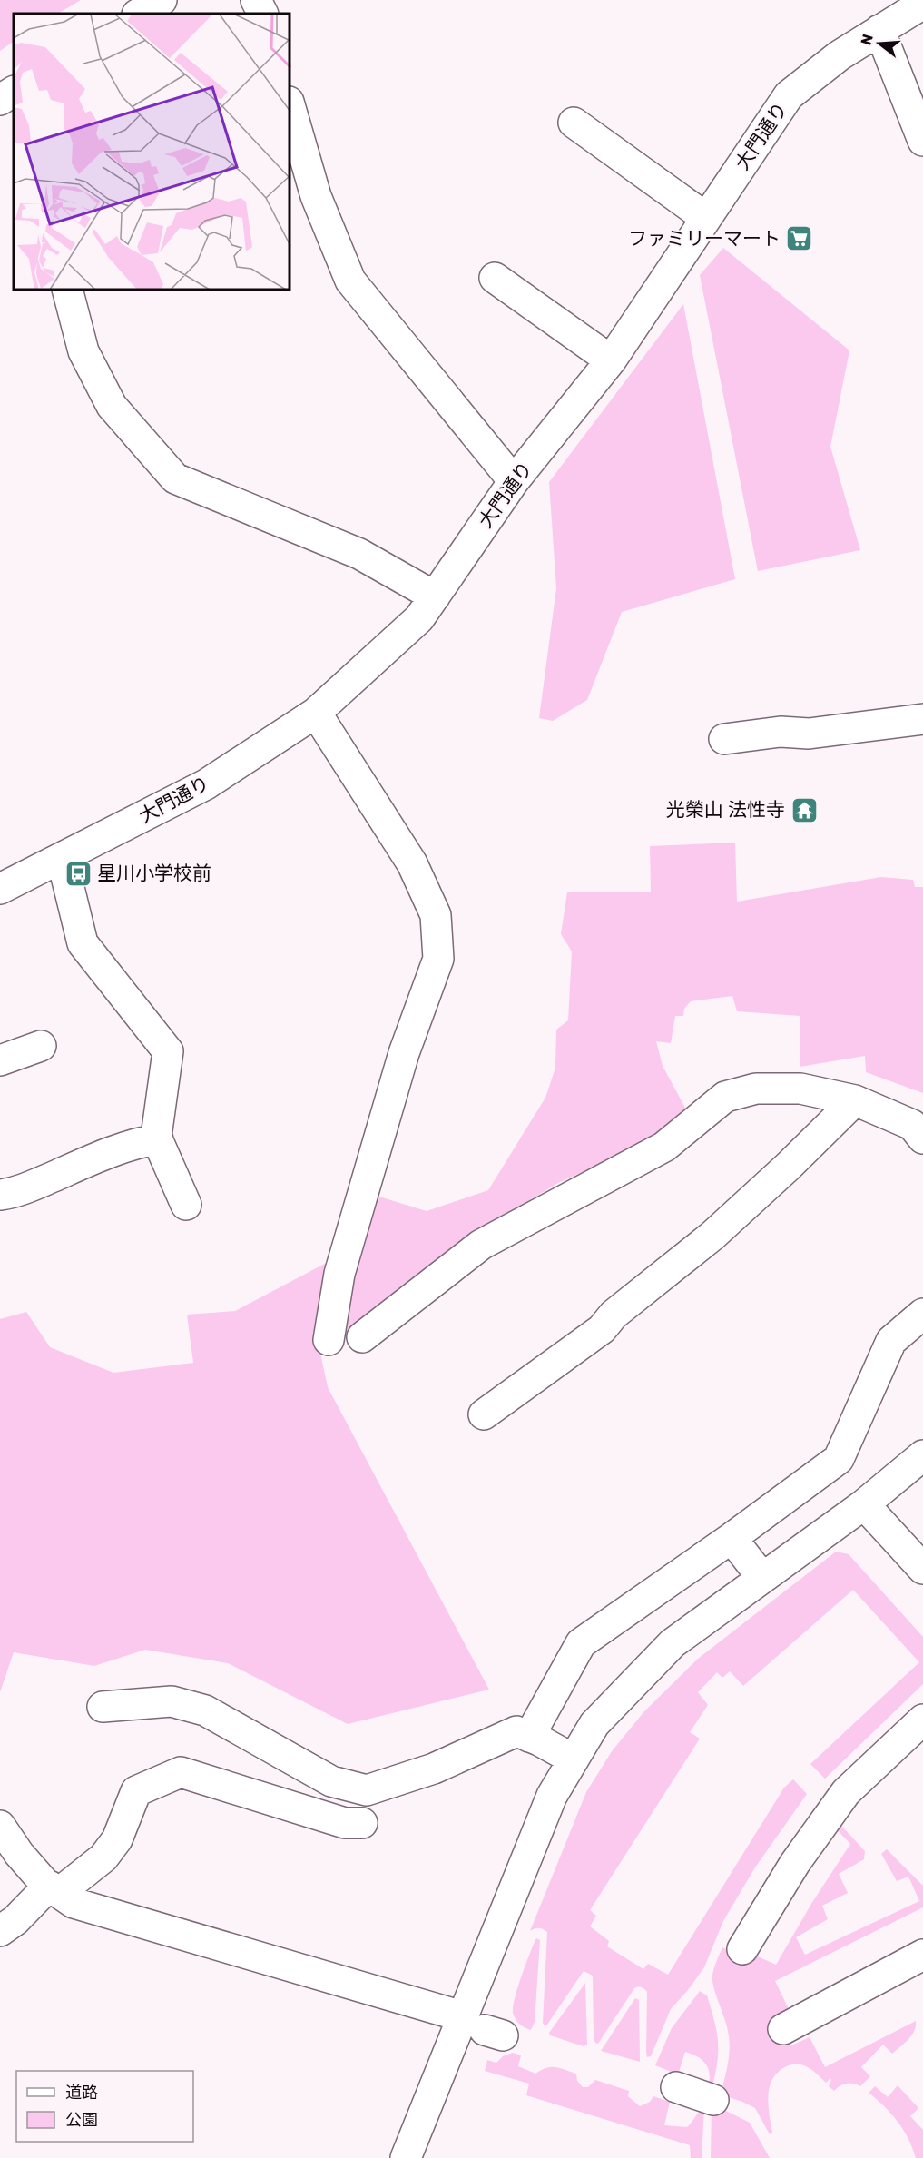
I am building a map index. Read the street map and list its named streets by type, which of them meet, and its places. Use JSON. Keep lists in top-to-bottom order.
{
  "streets": {
    "street": ["大門通り"]
  },
  "places": {
    "supermarket": ["ファミリーマート"],
    "temple": ["光榮山 法性寺"],
    "bus stop": ["星川小学校前"]
  },
  "legend": ["道路", "公園"],
  "north": "left"
}
